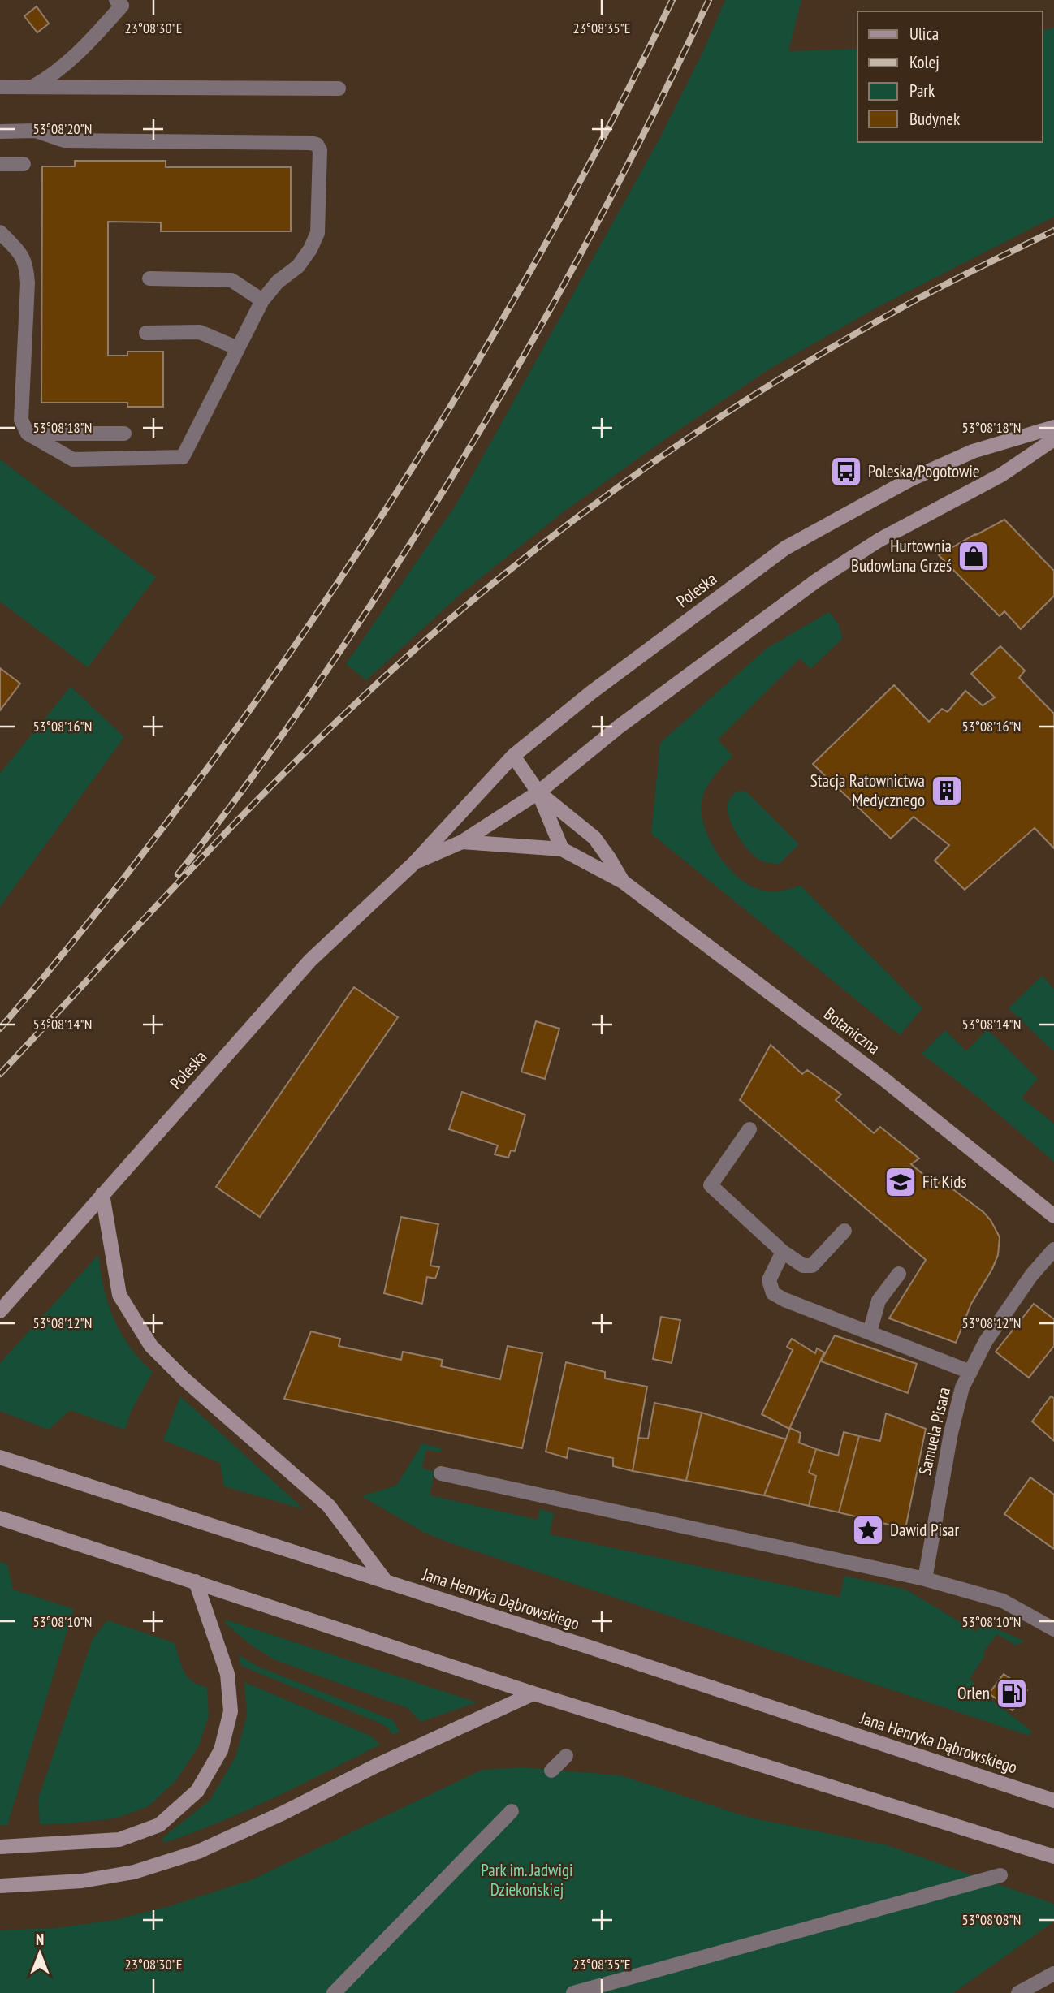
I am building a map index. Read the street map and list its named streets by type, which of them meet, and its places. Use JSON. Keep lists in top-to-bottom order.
{
  "streets": {
    "main road": ["Poleska", "Botaniczna", "Jana Henryka Dąbrowskiego"],
    "street": ["Samuela Pisara"]
  },
  "crossings": [
    ["Poleska", "Botaniczna"]
  ],
  "parks": ["Park im. Jadwigi Dziekońskiej"],
  "places": {
    "bus stop": ["Poleska/Pogotowie"],
    "shop": ["Hurtownia Budowlana Grześ"],
    "building": ["Stacja Ratownictwa Medycznego"],
    "school or university": ["Fit Kids"],
    "place": ["Dawid Pisar"],
    "fuel station": ["Orlen"]
  },
  "legend": [
    "Ulica",
    "Kolej",
    "Park",
    "Budynek"
  ],
  "north": "top",
  "coordinates": [
    "23°08'30\"E",
    "23°08'35\"E",
    "53°08'20\"N",
    "53°08'18\"N",
    "53°08'16\"N",
    "53°08'14\"N",
    "53°08'12\"N",
    "53°08'10\"N",
    "53°08'08\"N"
  ]
}
